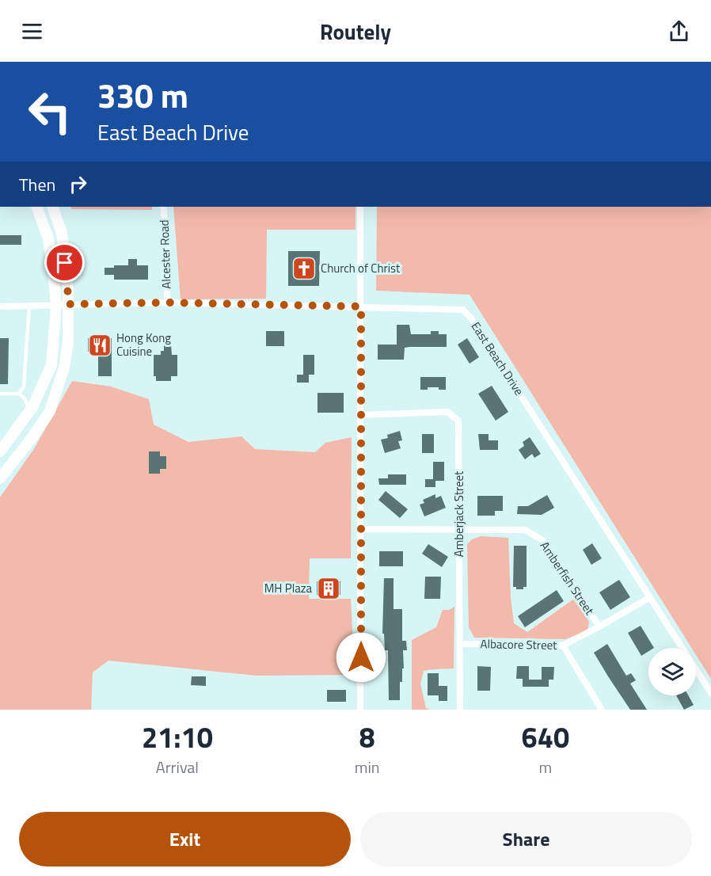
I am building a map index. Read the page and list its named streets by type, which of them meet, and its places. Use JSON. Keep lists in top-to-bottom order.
{
  "streets": {
    "street": [
      "Alcester Road",
      "East Beach Drive",
      "Amberjack Street",
      "Amberfish Street",
      "Albacore Street"
    ]
  },
  "crossings": [
    ["Alcester Road", "East Beach Drive"],
    ["East Beach Drive", "Albacore Street"],
    ["Amberjack Street", "Amberfish Street"],
    ["Amberjack Street", "Albacore Street"],
    ["Amberfish Street", "Albacore Street"]
  ],
  "places": {
    "church": ["Church of Christ"],
    "restaurant": ["Hong Kong Cuisine"],
    "building": ["MH Plaza"]
  },
  "page": {
    "header": "Routely",
    "turn": ["330 m", "East Beach Drive"],
    "then": "Then",
    "eta": [
      "21:10",
      "Arrival",
      "8",
      "min",
      "640",
      "m"
    ],
    "buttons": ["Exit", "Share"]
  }
}
